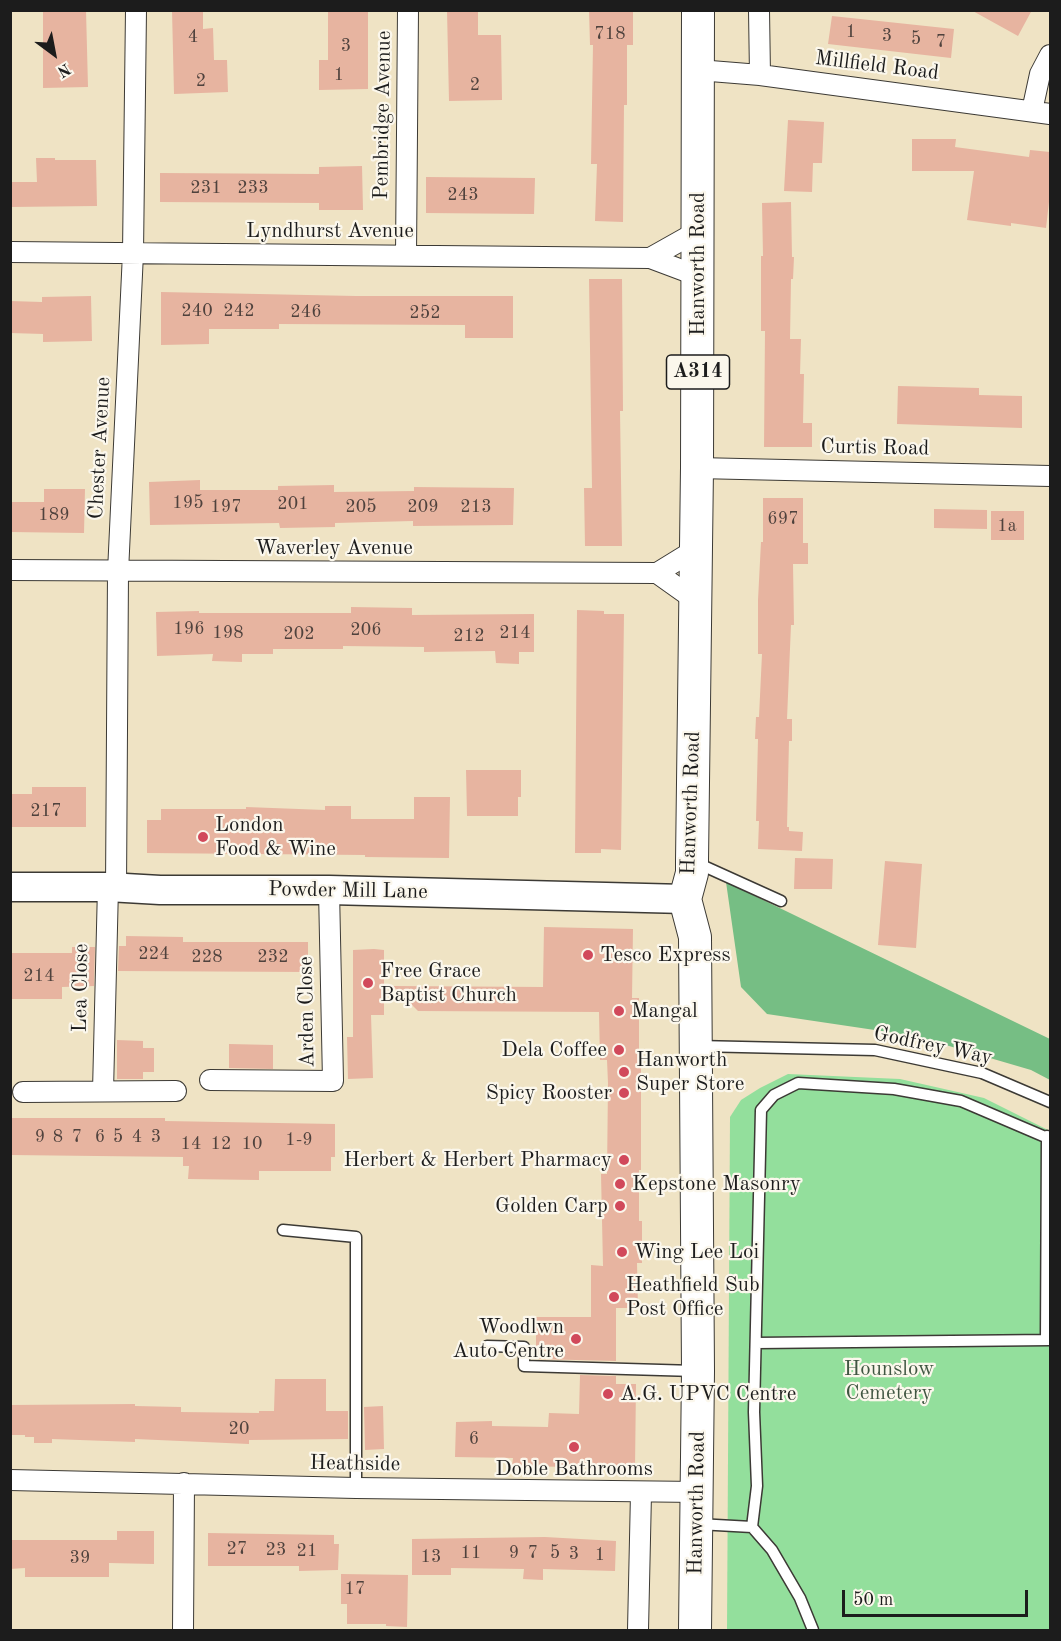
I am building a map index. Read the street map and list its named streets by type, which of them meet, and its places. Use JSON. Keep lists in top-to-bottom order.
{
  "streets": {
    "main road": ["Hanworth Road", "A314"],
    "street": [
      "Millfield Road",
      "Pembridge Avenue",
      "Lyndhurst Avenue",
      "Chester Avenue",
      "Curtis Road",
      "Waverley Avenue",
      "Powder Mill Lane",
      "Lea Close",
      "Arden Close",
      "Heathside"
    ],
    "lane": ["Godfrey Way"]
  },
  "crossings": [
    ["Millfield Road", "Hanworth Road"],
    ["Pembridge Avenue", "Lyndhurst Avenue"],
    ["Lyndhurst Avenue", "Hanworth Road"],
    ["Lyndhurst Avenue", "Chester Avenue"],
    ["Hanworth Road", "Curtis Road"],
    ["Hanworth Road", "Powder Mill Lane"],
    ["Hanworth Road", "Godfrey Way"],
    ["Hanworth Road", "Heathside"],
    ["Chester Avenue", "Waverley Avenue"],
    ["Chester Avenue", "Powder Mill Lane"],
    ["Chester Avenue", "Lea Close"],
    ["Powder Mill Lane", "Lea Close"],
    ["Powder Mill Lane", "Arden Close"]
  ],
  "parks": ["Hounslow Cemetery"],
  "places": [
    "London Food & Wine",
    "Tesco Express",
    "Free Grace Baptist Church",
    "Mangal",
    "Dela Coffee",
    "Hanworth Super Store",
    "Spicy Rooster",
    "Herbert & Herbert Pharmacy",
    "Kepstone Masonry",
    "Golden Carp",
    "Wing Lee Loi",
    "Heathfield Sub Post Office",
    "Woodlwn Auto Centre",
    "A.G. UPVC Centre",
    "Doble Bathrooms"
  ],
  "house_numbers": [
    "1",
    "718",
    "3",
    "4",
    "5",
    "7",
    "3",
    "1",
    "2",
    "2",
    "231",
    "233",
    "243",
    "240",
    "242",
    "246",
    "252",
    "195",
    "201",
    "197",
    "205",
    "209",
    "213",
    "189",
    "697",
    "1a",
    "196",
    "206",
    "198",
    "214",
    "202",
    "212",
    "217",
    "224",
    "228",
    "232",
    "214",
    "9",
    "8",
    "7",
    "6",
    "5",
    "4",
    "3",
    "1-9",
    "14",
    "12",
    "10",
    "20",
    "6",
    "27",
    "23",
    "21",
    "11",
    "9",
    "7",
    "5",
    "3",
    "1",
    "13",
    "39",
    "17"
  ],
  "scale_bar": "50 m",
  "north": "bottom right"
}
